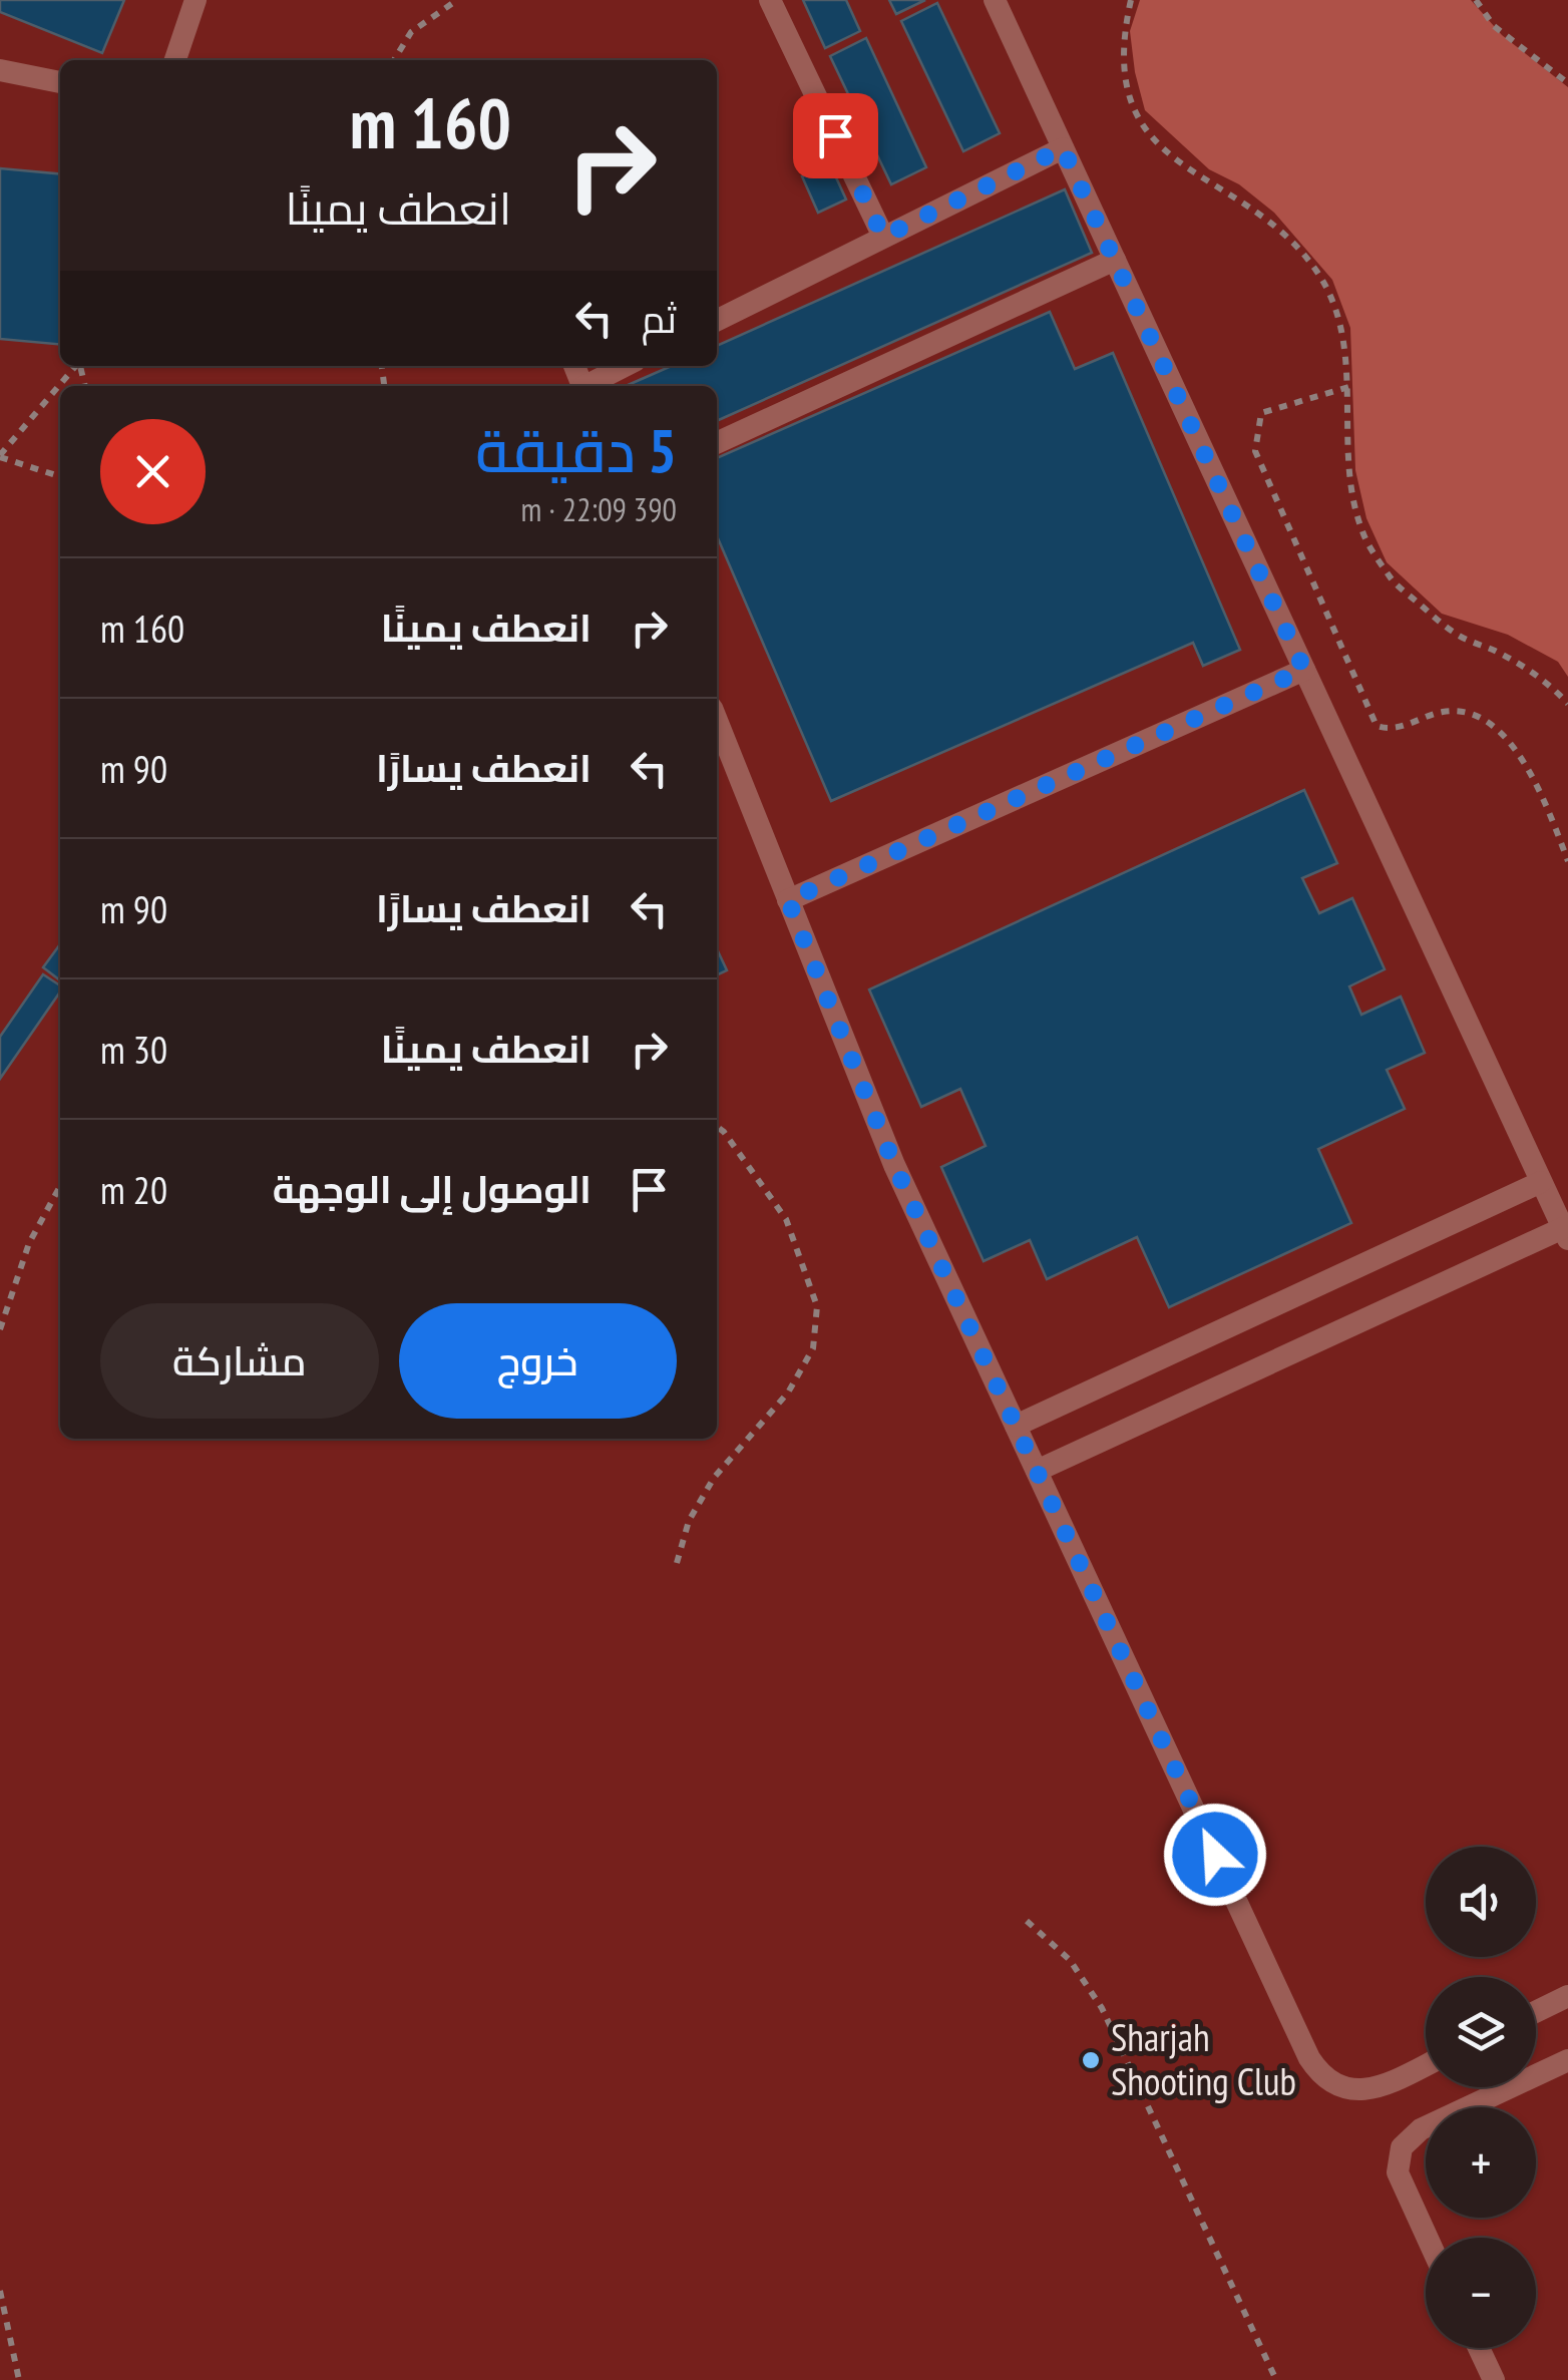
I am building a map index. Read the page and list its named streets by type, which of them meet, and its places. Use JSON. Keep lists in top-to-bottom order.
{
  "places": ["Sharjah Shooting Club"],
  "page": {
    "turn": ["160 m", "انعطف يمينًا"],
    "then": "ثم",
    "heading": ["5 دقيقة", "390 m · 22:09"],
    "list": [
      {
        "name": "انعطف يمينًا",
        "value": "160 m"
      },
      {
        "name": "انعطف يسارًا",
        "value": "90 m"
      },
      {
        "name": "انعطف يسارًا",
        "value": "90 m"
      },
      {
        "name": "انعطف يمينًا",
        "value": "30 m"
      },
      {
        "name": "الوصول إلى الوجهة",
        "value": "20 m"
      }
    ],
    "buttons": ["خروج", "مشاركة"],
    "map_buttons": ["+", "−"]
  }
}
